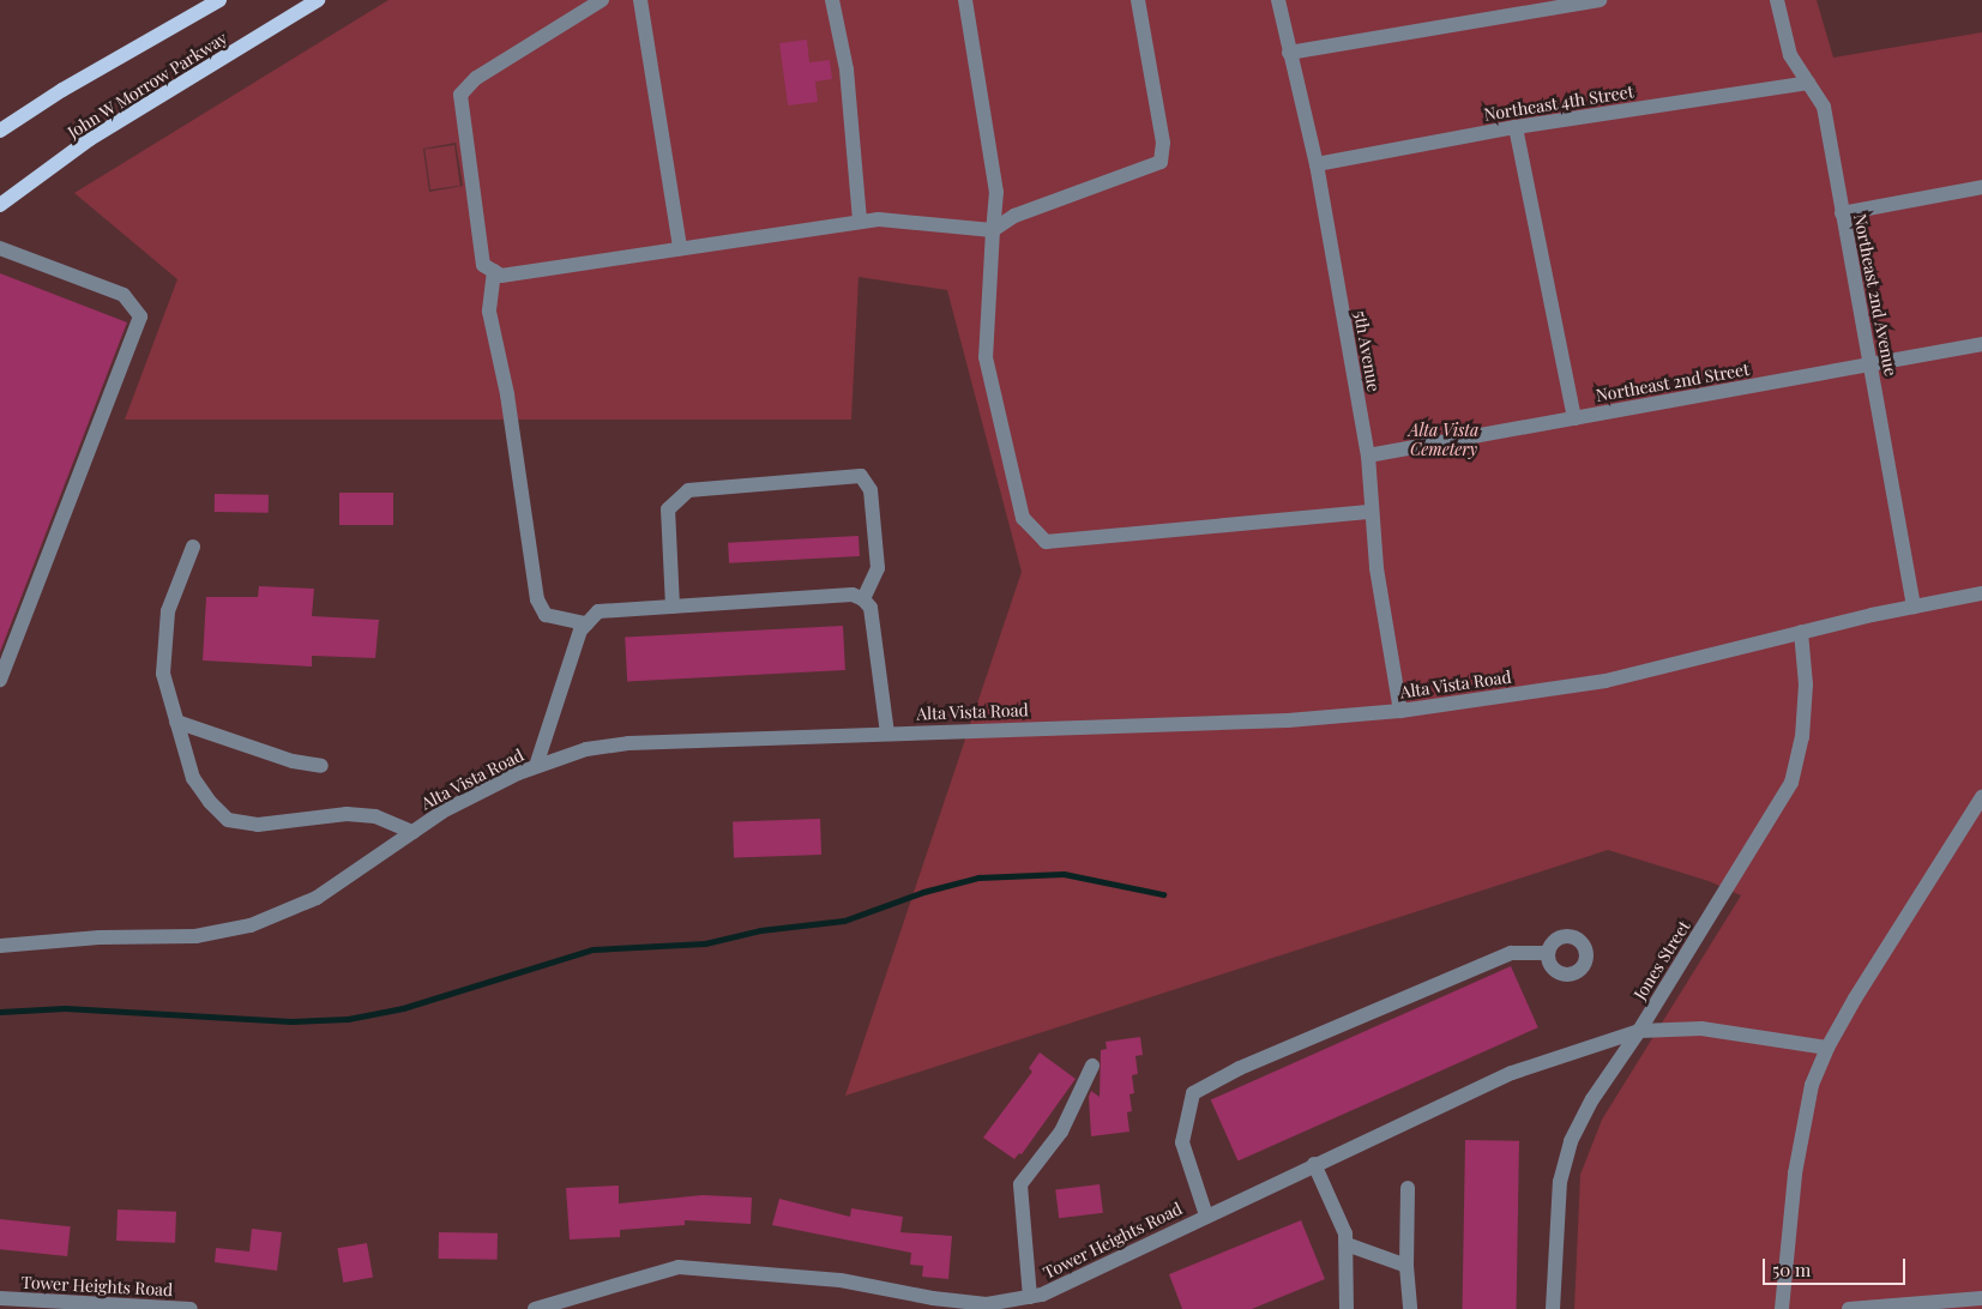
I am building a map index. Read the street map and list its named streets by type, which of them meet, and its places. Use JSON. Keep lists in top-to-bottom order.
{
  "streets": {
    "main road": ["John W Morrow Parkway"],
    "street": [
      "Northeast 4th Street",
      "Northeast 2nd Avenue",
      "5th Avenue",
      "Northeast 2nd Street",
      "Alta Vista Road",
      "Jones Street",
      "Tower Heights Road"
    ]
  },
  "crossings": [
    ["Northeast 4th Street", "Northeast 2nd Avenue"],
    ["Northeast 4th Street", "5th Avenue"],
    ["Northeast 2nd Avenue", "Northeast 2nd Street"],
    ["Northeast 2nd Avenue", "Alta Vista Road"],
    ["5th Avenue", "Northeast 2nd Street"],
    ["5th Avenue", "Alta Vista Road"],
    ["Alta Vista Road", "Jones Street"],
    ["Jones Street", "Tower Heights Road"]
  ],
  "parks": ["Alta Vista Cemetery"],
  "scale_bar": "50 m"
}
